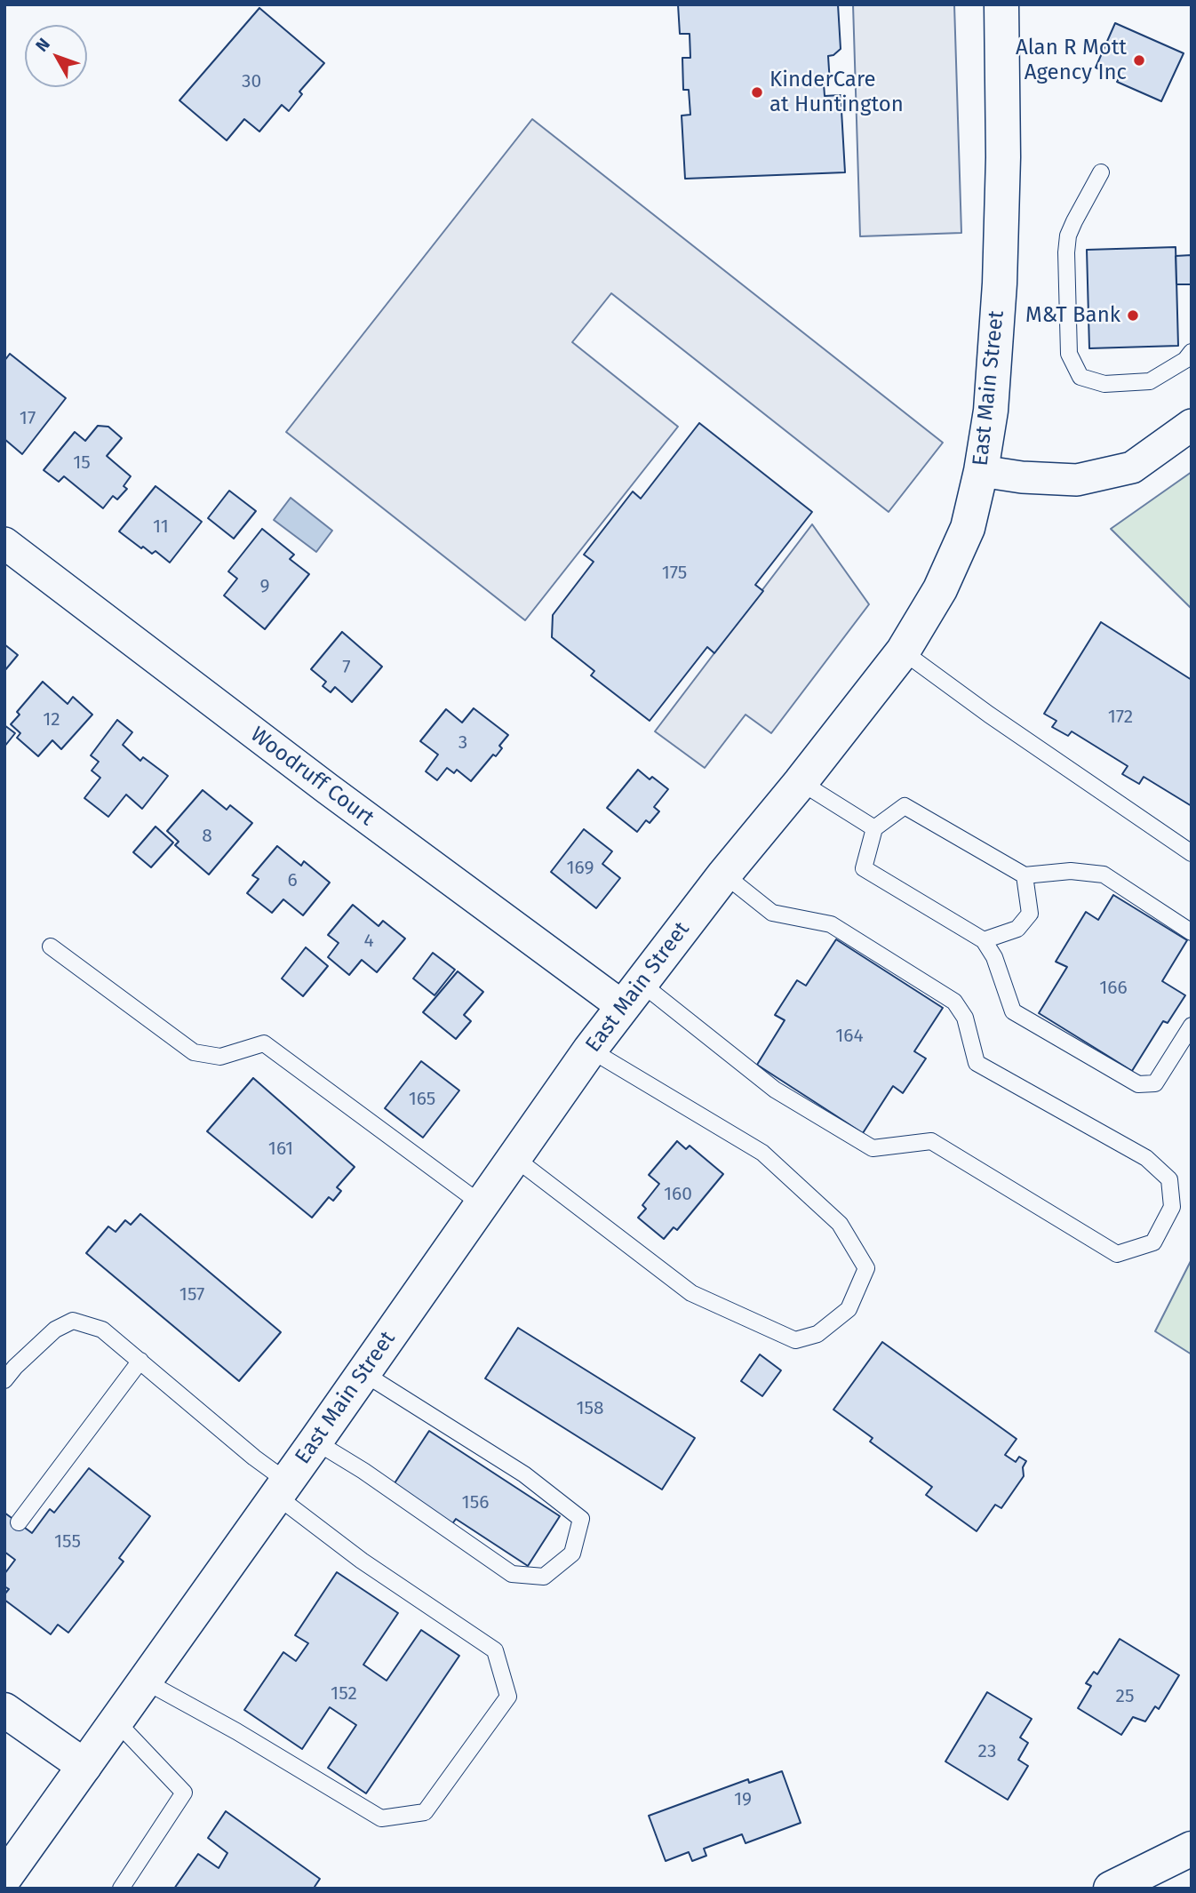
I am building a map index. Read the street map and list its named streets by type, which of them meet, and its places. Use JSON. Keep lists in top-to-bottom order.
{
  "streets": {
    "main road": ["East Main Street"],
    "street": ["Woodruff Court"]
  },
  "crossings": [
    ["East Main Street", "Woodruff Court"]
  ],
  "places": ["Alan R Mott Agency Inc", "KinderCare at Huntington", "M&T Bank"],
  "house_numbers": [
    "30",
    "17",
    "15",
    "11",
    "175",
    "9",
    "7",
    "172",
    "12",
    "3",
    "8",
    "169",
    "6",
    "4",
    "166",
    "164",
    "165",
    "161",
    "160",
    "157",
    "158",
    "156",
    "155",
    "152",
    "25",
    "23",
    "19"
  ],
  "north": "top left"
}
